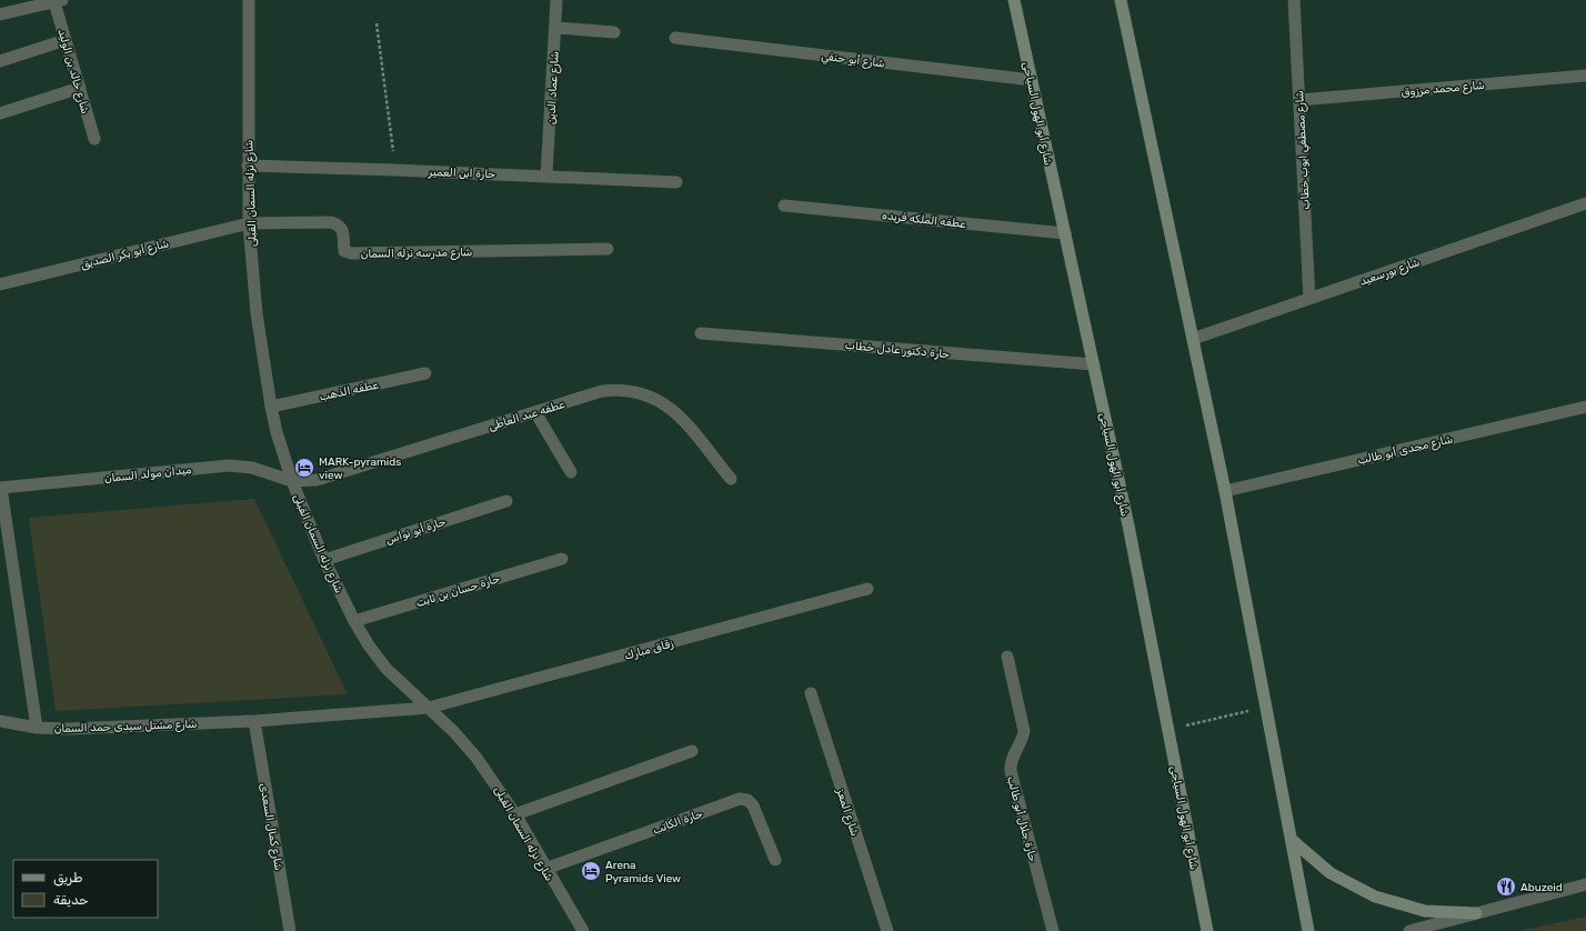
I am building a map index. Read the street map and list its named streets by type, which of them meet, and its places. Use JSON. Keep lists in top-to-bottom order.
{
  "streets": {
    "main road": ["شارع أبو الهول السياحى"],
    "street": [
      "شارع أبو حنفي",
      "شارع خالد بن الوليد",
      "شارع عماد الدين",
      "شارع محمد مرزوق",
      "شارع مصطفي ايوب خطاب",
      "حارة ابن العمير",
      "شارع نزله السمان القبلى",
      "عطفه الملكه فريده",
      "شارع مدرسه نزله السمان",
      "شارع أبو بكر الصديق",
      "شارع بورسعيد",
      "حارة دكتور عادل خطاب",
      "عطفه الذهب",
      "عطفه عبد العاطى",
      "شارع مجدى أبو طالب",
      "ميدان مولد السمان",
      "حارة أبو نواس",
      "حارة حسان بن ثابت",
      "زقاق مبارك",
      "شارع مشتل سيدى حمد السمان",
      "شارع المعز",
      "حارة جلال أبو طالب",
      "حارة الكاتب",
      "شارع كمال السعدى"
    ]
  },
  "crossings": [
    ["شارع أبو حنفي", "شارع أبو الهول السياحى"],
    ["شارع عماد الدين", "حارة ابن العمير"],
    ["شارع محمد مرزوق", "شارع مصطفي ايوب خطاب"],
    ["شارع أبو الهول السياحى", "عطفه الملكه فريده"],
    ["شارع أبو الهول السياحى", "حارة دكتور عادل خطاب"],
    ["شارع مصطفي ايوب خطاب", "شارع بورسعيد"],
    ["حارة ابن العمير", "شارع نزله السمان القبلى"],
    ["شارع نزله السمان القبلى", "شارع مدرسه نزله السمان"],
    ["شارع نزله السمان القبلى", "شارع أبو بكر الصديق"],
    ["شارع نزله السمان القبلى", "عطفه الذهب"],
    ["شارع نزله السمان القبلى", "عطفه عبد العاطى"],
    ["شارع نزله السمان القبلى", "ميدان مولد السمان"],
    ["شارع نزله السمان القبلى", "حارة أبو نواس"],
    ["شارع نزله السمان القبلى", "حارة حسان بن ثابت"],
    ["شارع نزله السمان القبلى", "زقاق مبارك"],
    ["شارع نزله السمان القبلى", "شارع مشتل سيدى حمد السمان"],
    ["شارع نزله السمان القبلى", "حارة الكاتب"],
    ["شارع مدرسه نزله السمان", "شارع أبو بكر الصديق"],
    ["عطفه عبد العاطى", "ميدان مولد السمان"],
    ["زقاق مبارك", "شارع مشتل سيدى حمد السمان"],
    ["شارع مشتل سيدى حمد السمان", "شارع كمال السعدى"]
  ],
  "places": {
    "hotel": ["MARK-pyramids view", "Arena Pyramids View"],
    "restaurant": ["Abuzeid"]
  },
  "legend": ["طريق", "حديقة"]
}
